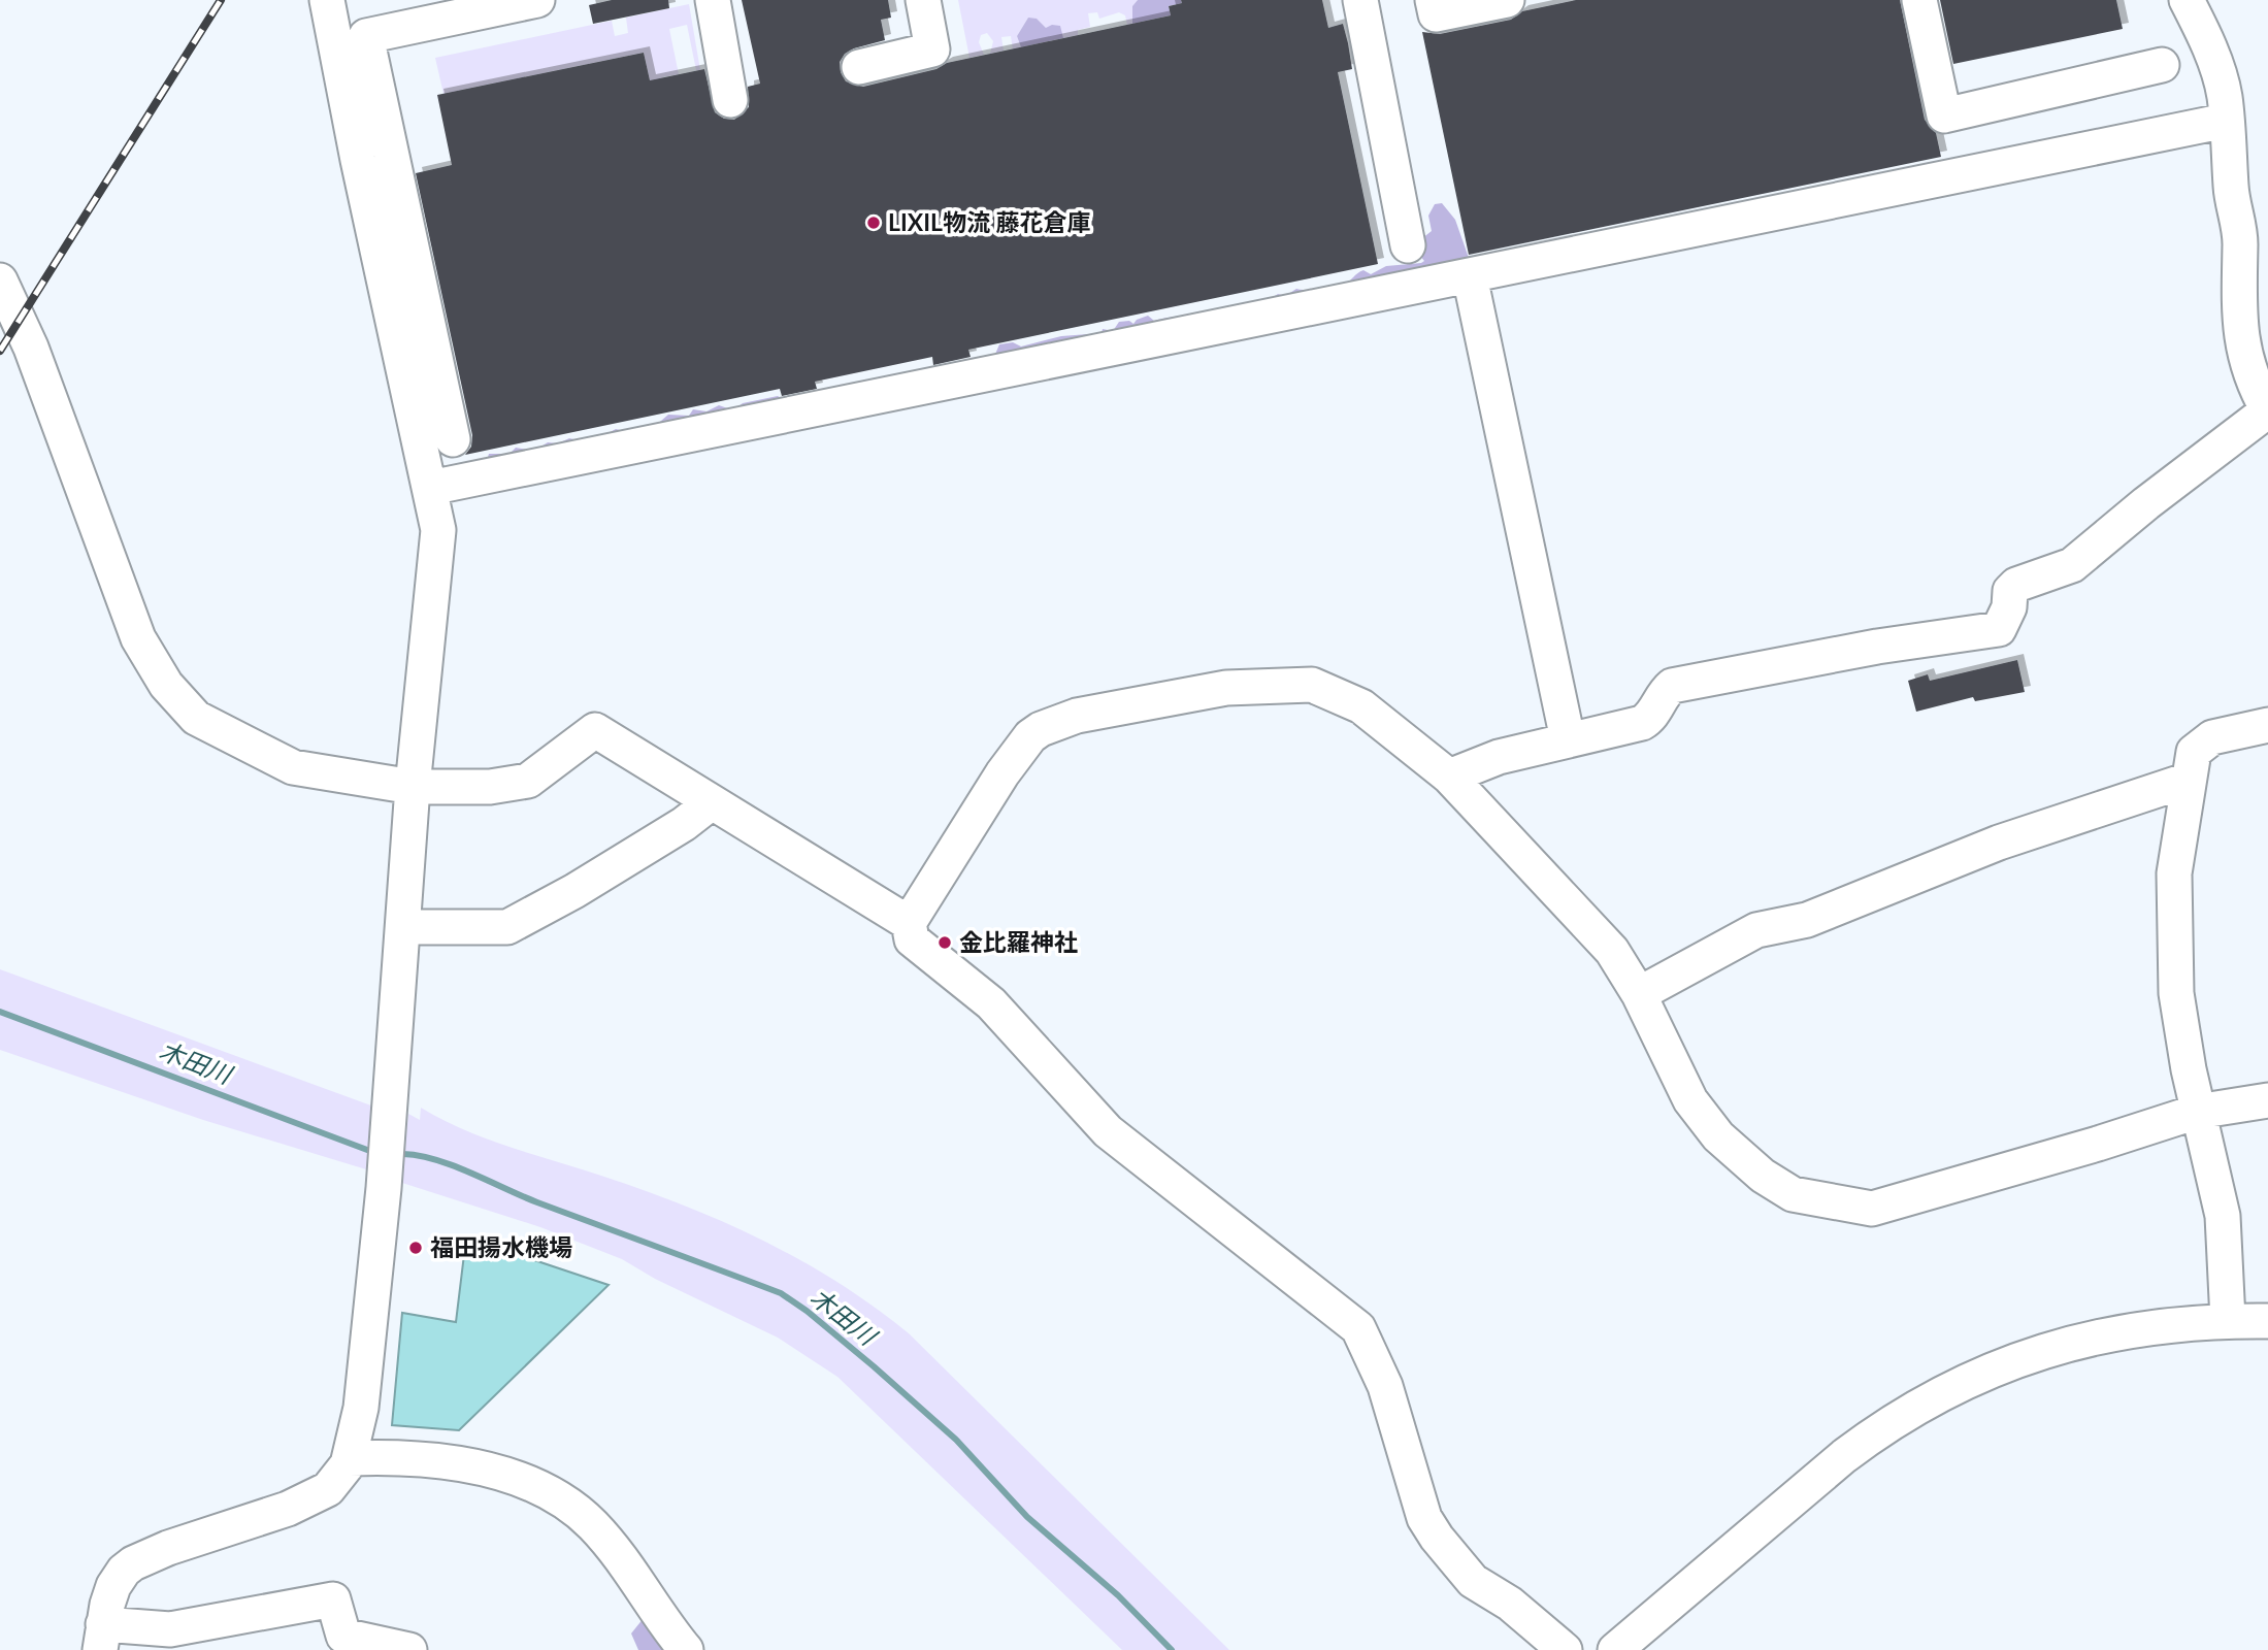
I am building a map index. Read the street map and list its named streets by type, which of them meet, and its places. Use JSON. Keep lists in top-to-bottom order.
{
  "water": ["木田川"],
  "places": ["LIXIL物流 藤花倉庫", "金比羅神社", "福田揚水機場"]
}
